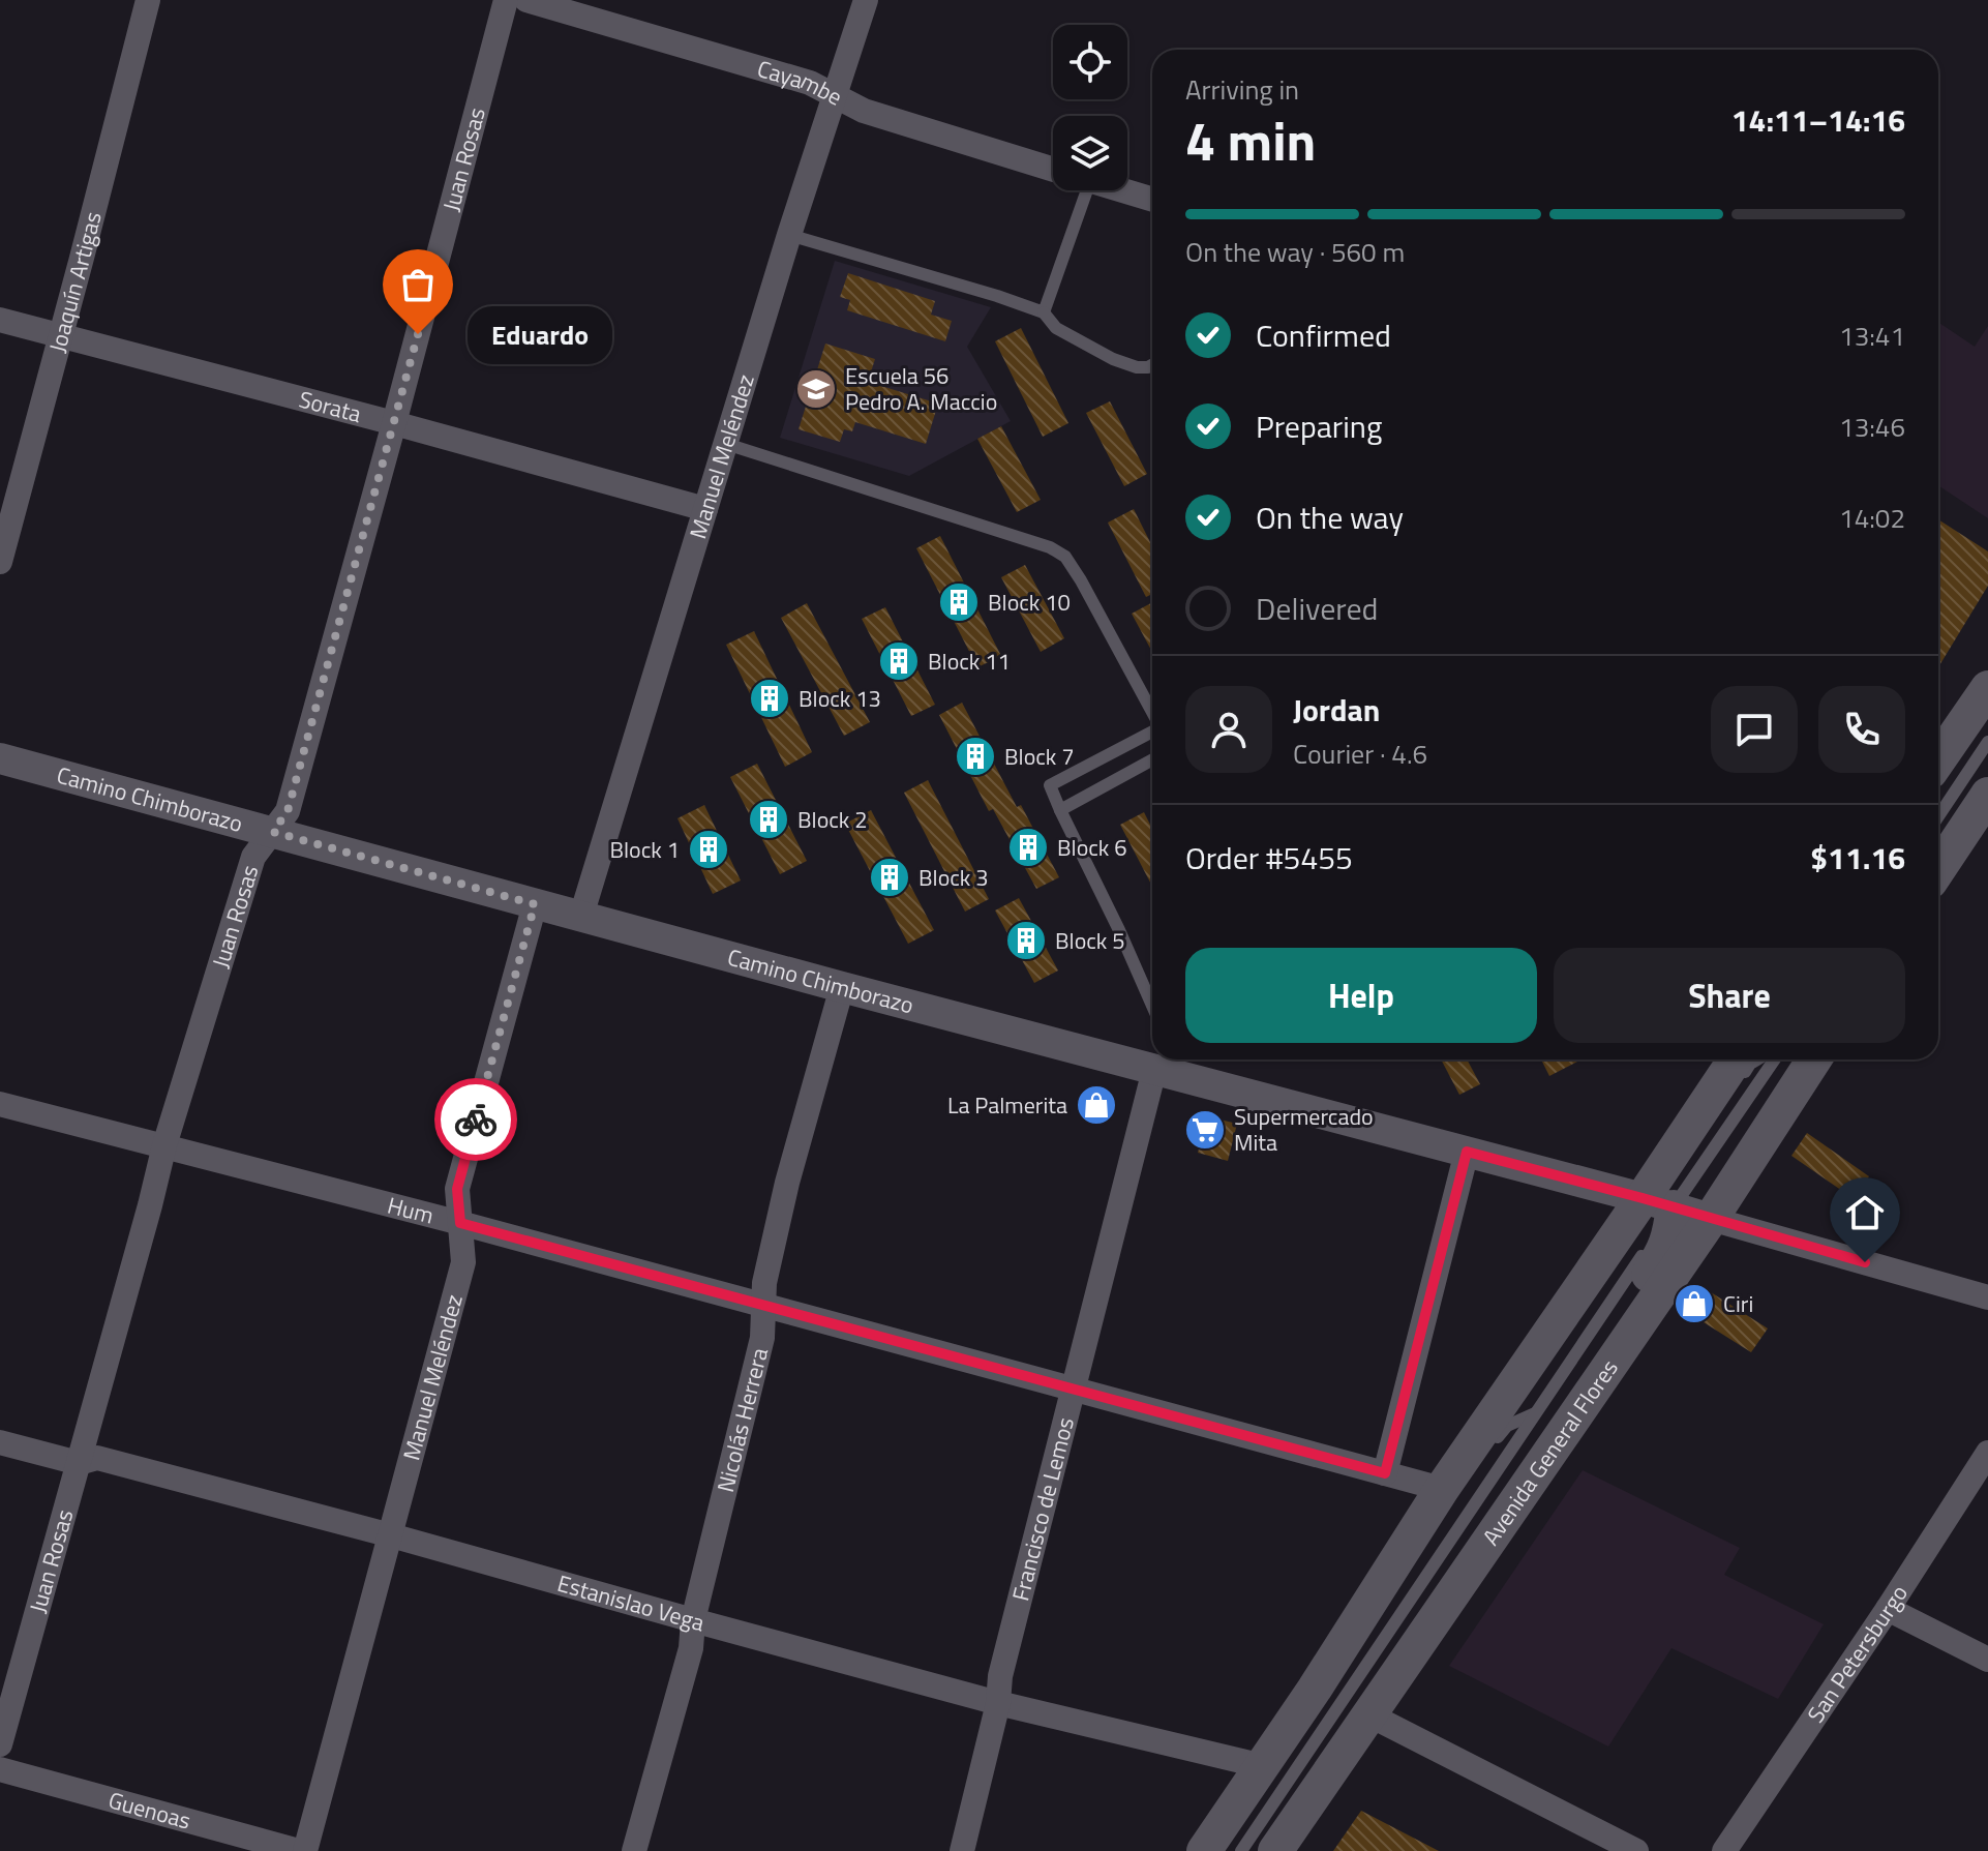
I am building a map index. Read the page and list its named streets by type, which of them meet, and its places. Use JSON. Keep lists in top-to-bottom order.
{
  "streets": {
    "main road": ["Avenida General Flores"],
    "street": [
      "Cayambe",
      "Juan Rosas",
      "Joaquín Artigas",
      "Sorata",
      "Manuel Meléndez",
      "Camino Chimborazo",
      "Hum",
      "Nicolás Herrera",
      "Francisco de Lemos",
      "Estanislao Vega",
      "San Petersburgo",
      "Guenoas"
    ]
  },
  "crossings": [
    ["Cayambe", "Manuel Meléndez"],
    ["Juan Rosas", "Sorata"],
    ["Juan Rosas", "Camino Chimborazo"],
    ["Juan Rosas", "Hum"],
    ["Juan Rosas", "Estanislao Vega"],
    ["Joaquín Artigas", "Sorata"],
    ["Sorata", "Manuel Meléndez"],
    ["Manuel Meléndez", "Camino Chimborazo"],
    ["Manuel Meléndez", "Hum"],
    ["Manuel Meléndez", "Estanislao Vega"],
    ["Camino Chimborazo", "Nicolás Herrera"],
    ["Camino Chimborazo", "Avenida General Flores"],
    ["Camino Chimborazo", "Francisco de Lemos"],
    ["Hum", "Nicolás Herrera"],
    ["Hum", "Avenida General Flores"],
    ["Hum", "Francisco de Lemos"],
    ["Nicolás Herrera", "Estanislao Vega"],
    ["Avenida General Flores", "Estanislao Vega"],
    ["Francisco de Lemos", "Estanislao Vega"]
  ],
  "places": {
    "other": ["Eduardo"],
    "school or university": ["Escuela 56 Pedro A. Maccio"],
    "building": [
      "Block 10",
      "Block 11",
      "Block 13",
      "Block 7",
      "Block 2",
      "Block 6",
      "Block 1",
      "Block 3",
      "Block 5"
    ],
    "shop": ["La Palmerita", "Ciri"],
    "supermarket": ["Supermercado Mita"]
  },
  "page": {
    "heading": ["4 min", "Arriving in", "14:11–14:16"],
    "panel": [
      "Jordan",
      "Courier · 4.6",
      "Order #5455",
      "$11.16"
    ],
    "bar": "On the way · 560 m",
    "list": [
      ["Confirmed", "13:41"],
      ["Preparing", "13:46"],
      ["On the way", "14:02"],
      "Delivered"
    ],
    "bubble": "Eduardo",
    "buttons": ["Help", "Share"]
  }
}
